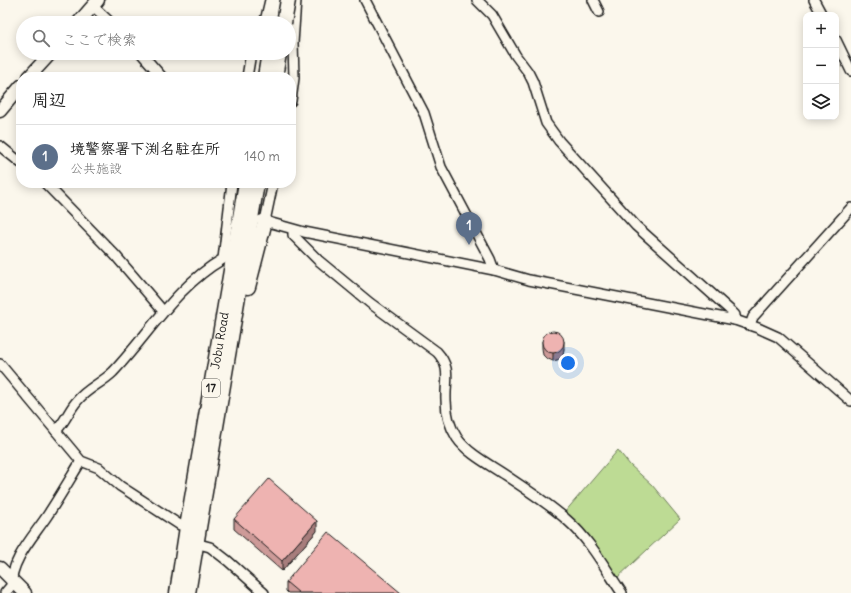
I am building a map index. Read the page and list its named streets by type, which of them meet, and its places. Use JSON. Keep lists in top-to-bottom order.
{
  "streets": {
    "highway": ["Jobu Road", "17"]
  },
  "page": {
    "map_buttons": ["+", "−"],
    "search": "ここで検索",
    "heading": "周辺",
    "list": [
      {
        "mark": "1",
        "name": "境警察署下渕名駐在所",
        "note": "公共施設",
        "value": "140 m"
      }
    ],
    "pins": "1"
  }
}
